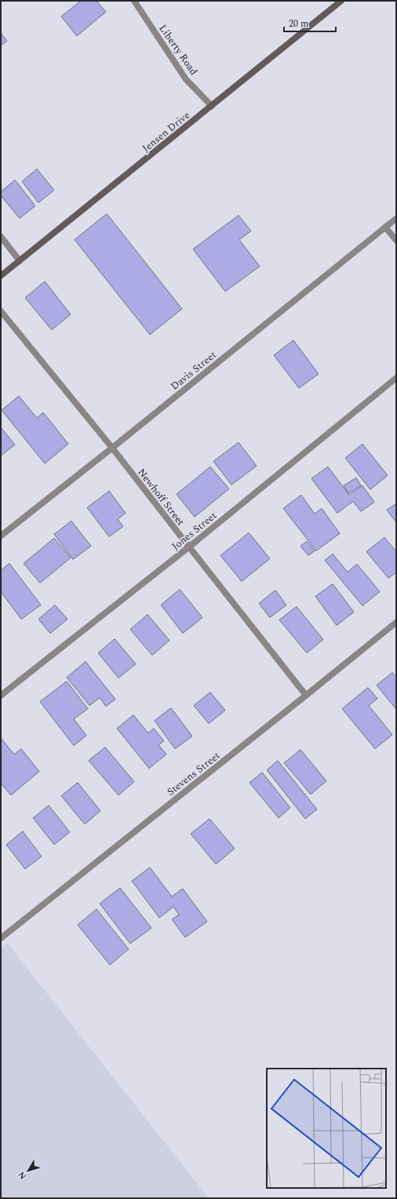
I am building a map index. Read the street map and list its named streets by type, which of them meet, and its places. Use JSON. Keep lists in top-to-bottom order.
{
  "streets": {
    "main road": ["Jensen Drive"],
    "street": [
      "Liberty Road",
      "Davis Street",
      "Newhoff Street",
      "Jones Street",
      "Stevens Street"
    ]
  },
  "crossings": [
    ["Liberty Road", "Jensen Drive"],
    ["Davis Street", "Newhoff Street"],
    ["Newhoff Street", "Jones Street"],
    ["Newhoff Street", "Stevens Street"]
  ],
  "scale_bar": "20 m",
  "north": "bottom left"
}
